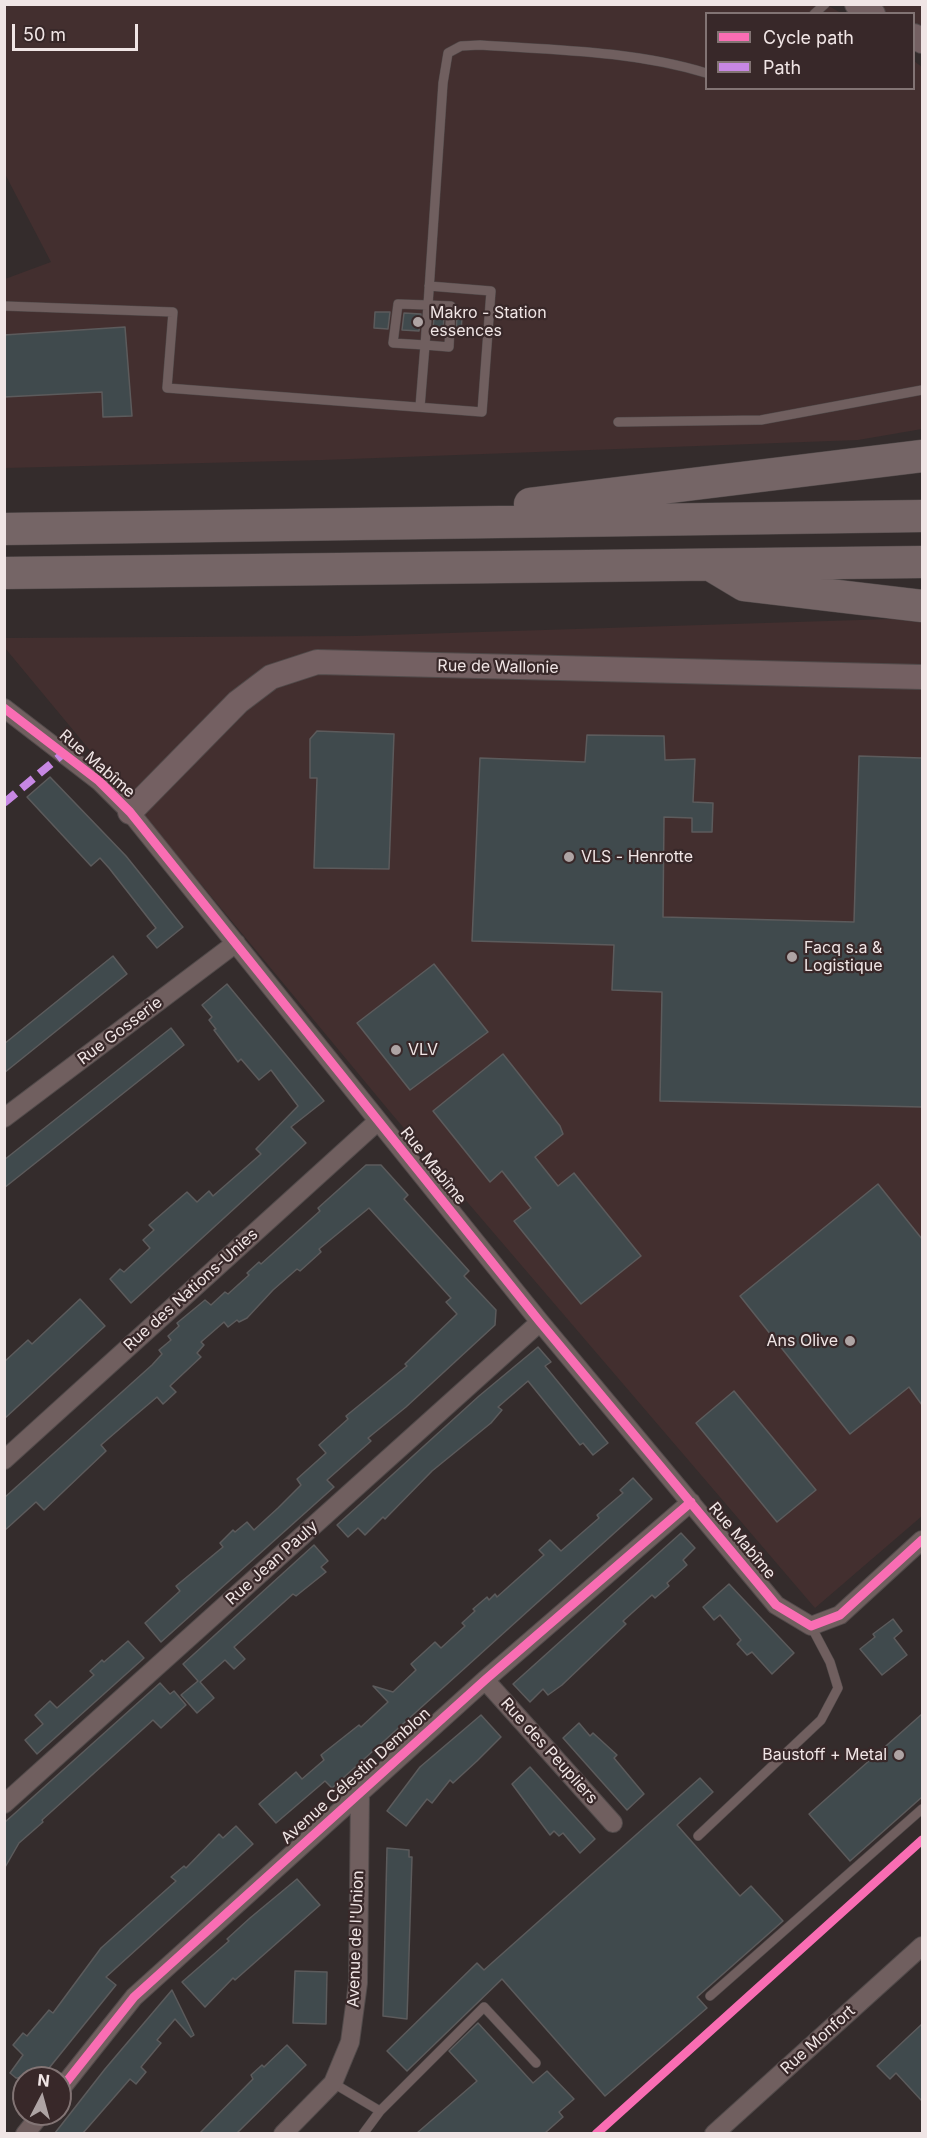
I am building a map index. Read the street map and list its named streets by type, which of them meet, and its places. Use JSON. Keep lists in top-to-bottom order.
{
  "streets": {
    "street": [
      "Rue de Wallonie",
      "Rue Mabîme",
      "Rue Gosserie",
      "Rue des Nations-Unies",
      "Rue Jean Pauly",
      "Rue des Peupliers",
      "Avenue Célestin Demblon",
      "Avenue de l'Union",
      "Rue Monfort"
    ]
  },
  "crossings": [
    ["Rue de Wallonie", "Rue Mabîme"],
    ["Rue Mabîme", "Rue Gosserie"],
    ["Rue Mabîme", "Rue des Nations-Unies"],
    ["Rue Mabîme", "Rue Jean Pauly"],
    ["Rue Mabîme", "Avenue Célestin Demblon"],
    ["Rue des Peupliers", "Avenue Célestin Demblon"],
    ["Avenue Célestin Demblon", "Avenue de l'Union"]
  ],
  "places": [
    "Makro - Station essences",
    "VLS - Henrotte",
    "Facq s.a & Logistique",
    "VLV",
    "Ans Olive",
    "Baustoff + Metal"
  ],
  "legend": ["Cycle path", "Path"],
  "scale_bar": "50 m",
  "north": "top"
}
